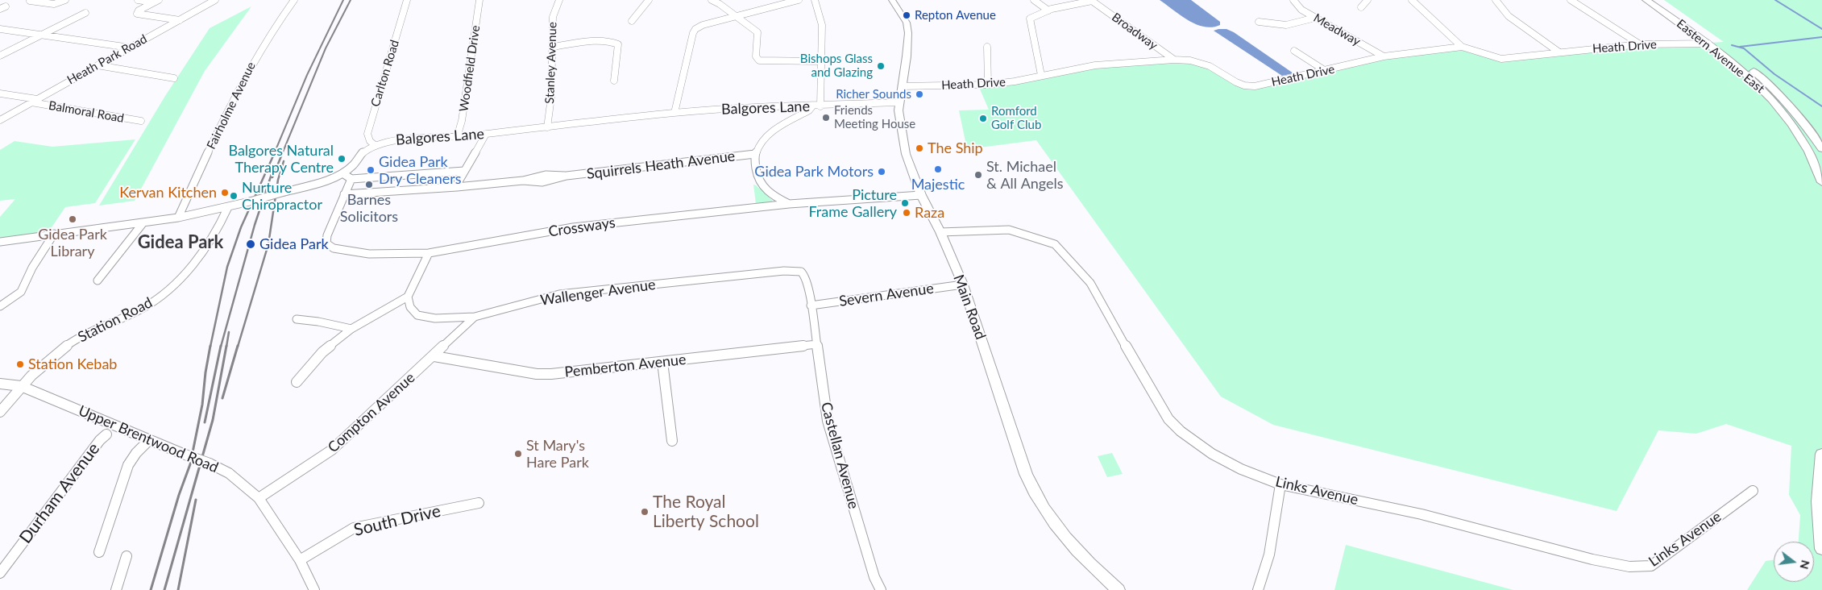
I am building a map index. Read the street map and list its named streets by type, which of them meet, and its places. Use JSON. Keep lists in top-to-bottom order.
{
  "streets": {
    "highway": ["Eastern Avenue East"],
    "main road": ["Main Road"],
    "street": [
      "Meadway",
      "Broadway",
      "Heath Drive",
      "Heath Park Road",
      "Stanley Avenue",
      "Woodfield Drive",
      "Carlton Road",
      "Fairholme Avenue",
      "Balgores Lane",
      "Balmoral Road",
      "Squirrels Heath Avenue",
      "Crossways",
      "Wallenger Avenue",
      "Severn Avenue",
      "Station Road",
      "Pemberton Avenue",
      "Compton Avenue",
      "Upper Brentwood Road",
      "Castellan Avenue",
      "Links Avenue",
      "Durham Avenue",
      "South Drive"
    ]
  },
  "crossings": [
    ["Meadway", "Heath Drive"],
    ["Broadway", "Heath Drive"],
    ["Heath Drive", "Eastern Avenue East"],
    ["Heath Drive", "Main Road"],
    ["Heath Park Road", "Balmoral Road"],
    ["Stanley Avenue", "Balgores Lane"],
    ["Woodfield Drive", "Balgores Lane"],
    ["Carlton Road", "Balgores Lane"],
    ["Fairholme Avenue", "Balgores Lane"],
    ["Balgores Lane", "Main Road"],
    ["Balgores Lane", "Station Road"],
    ["Squirrels Heath Avenue", "Crossways"],
    ["Crossways", "Main Road"],
    ["Wallenger Avenue", "Compton Avenue"],
    ["Wallenger Avenue", "Castellan Avenue"],
    ["Severn Avenue", "Main Road"],
    ["Severn Avenue", "Castellan Avenue"],
    ["Main Road", "Links Avenue"],
    ["Station Road", "Upper Brentwood Road"],
    ["Pemberton Avenue", "Compton Avenue"],
    ["Pemberton Avenue", "Castellan Avenue"],
    ["Compton Avenue", "Upper Brentwood Road"],
    ["Upper Brentwood Road", "South Drive"]
  ],
  "districts": ["Gidea Park"],
  "places": [
    "Repton Avenue",
    "Bishops Glass and Glazing",
    "Richer Sounds",
    "Friends Meeting House",
    "Romford Golf Club",
    "The Ship",
    "Balgores Natural Therapy Centre",
    "Majestic",
    "Gidea Park Dry Cleaners",
    "Gidea Park Motors",
    "St. Michael & All Angels",
    "Barnes Solicitors",
    "Kervan Kitchen",
    "Nurture Chiropractor",
    "Picture Frame Gallery",
    "Raza",
    "Gidea Park Library",
    "Gidea Park",
    "Station Kebab",
    "St Mary's Hare Park",
    "The Royal Liberty School"
  ],
  "north": "right"
}
